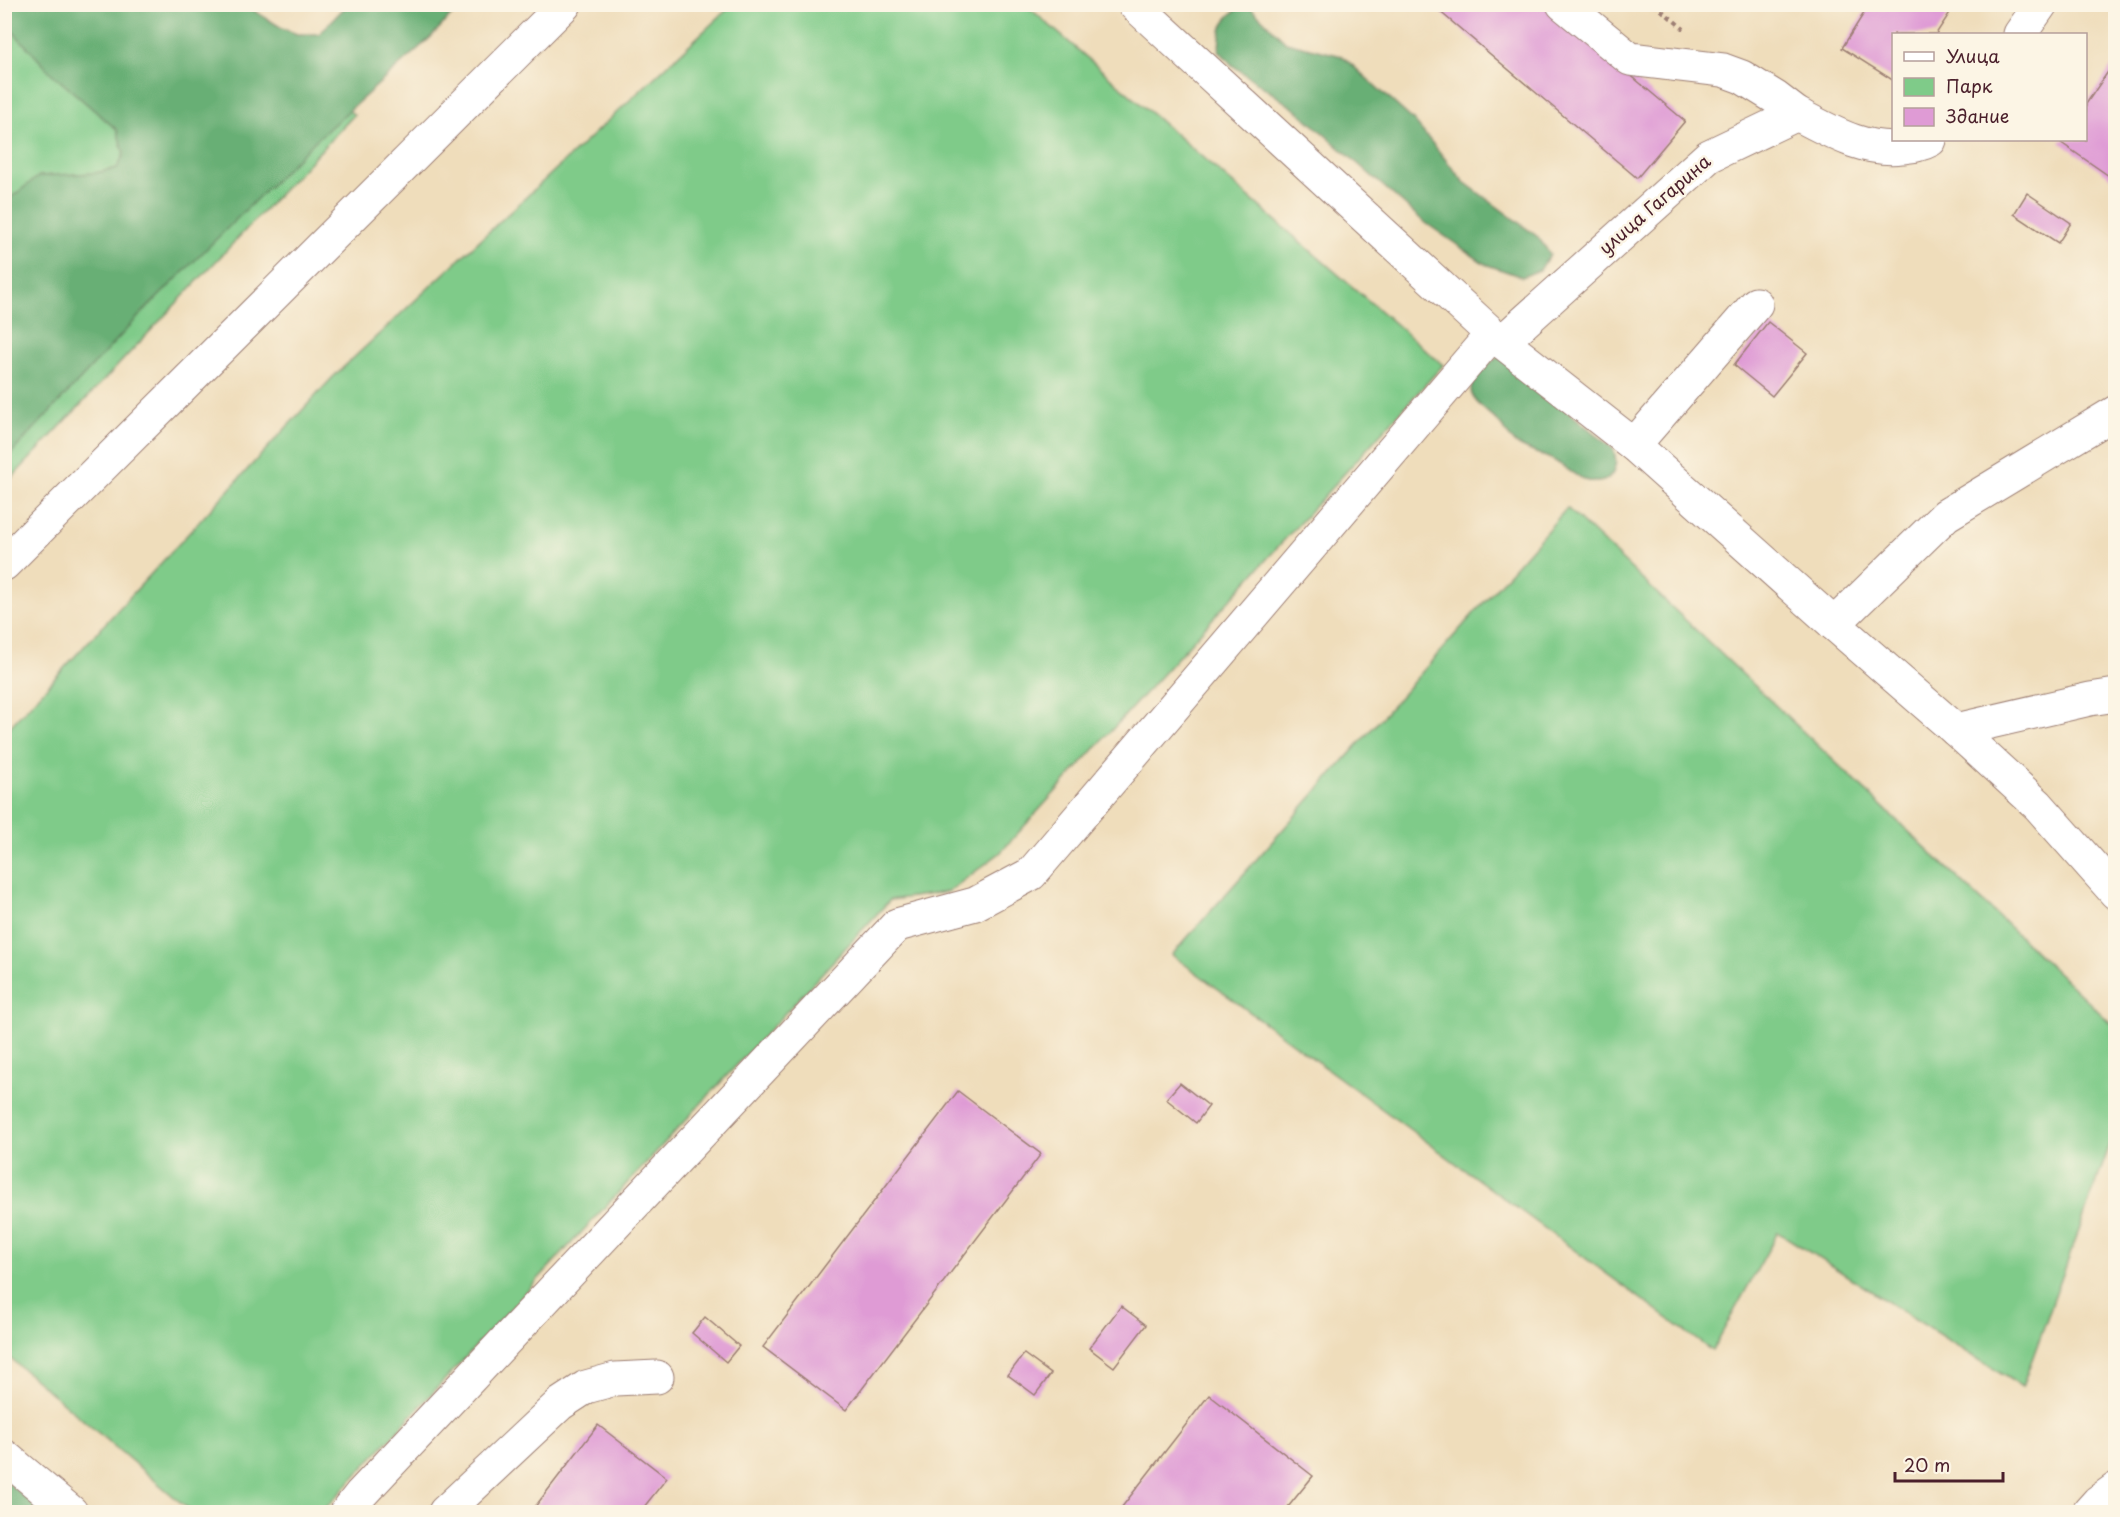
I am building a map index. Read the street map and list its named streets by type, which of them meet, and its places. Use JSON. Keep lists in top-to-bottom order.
{
  "streets": {
    "street": ["улица Гагарина"]
  },
  "legend": ["Улица", "Парк", "Здание"],
  "scale_bar": "20 m"
}
